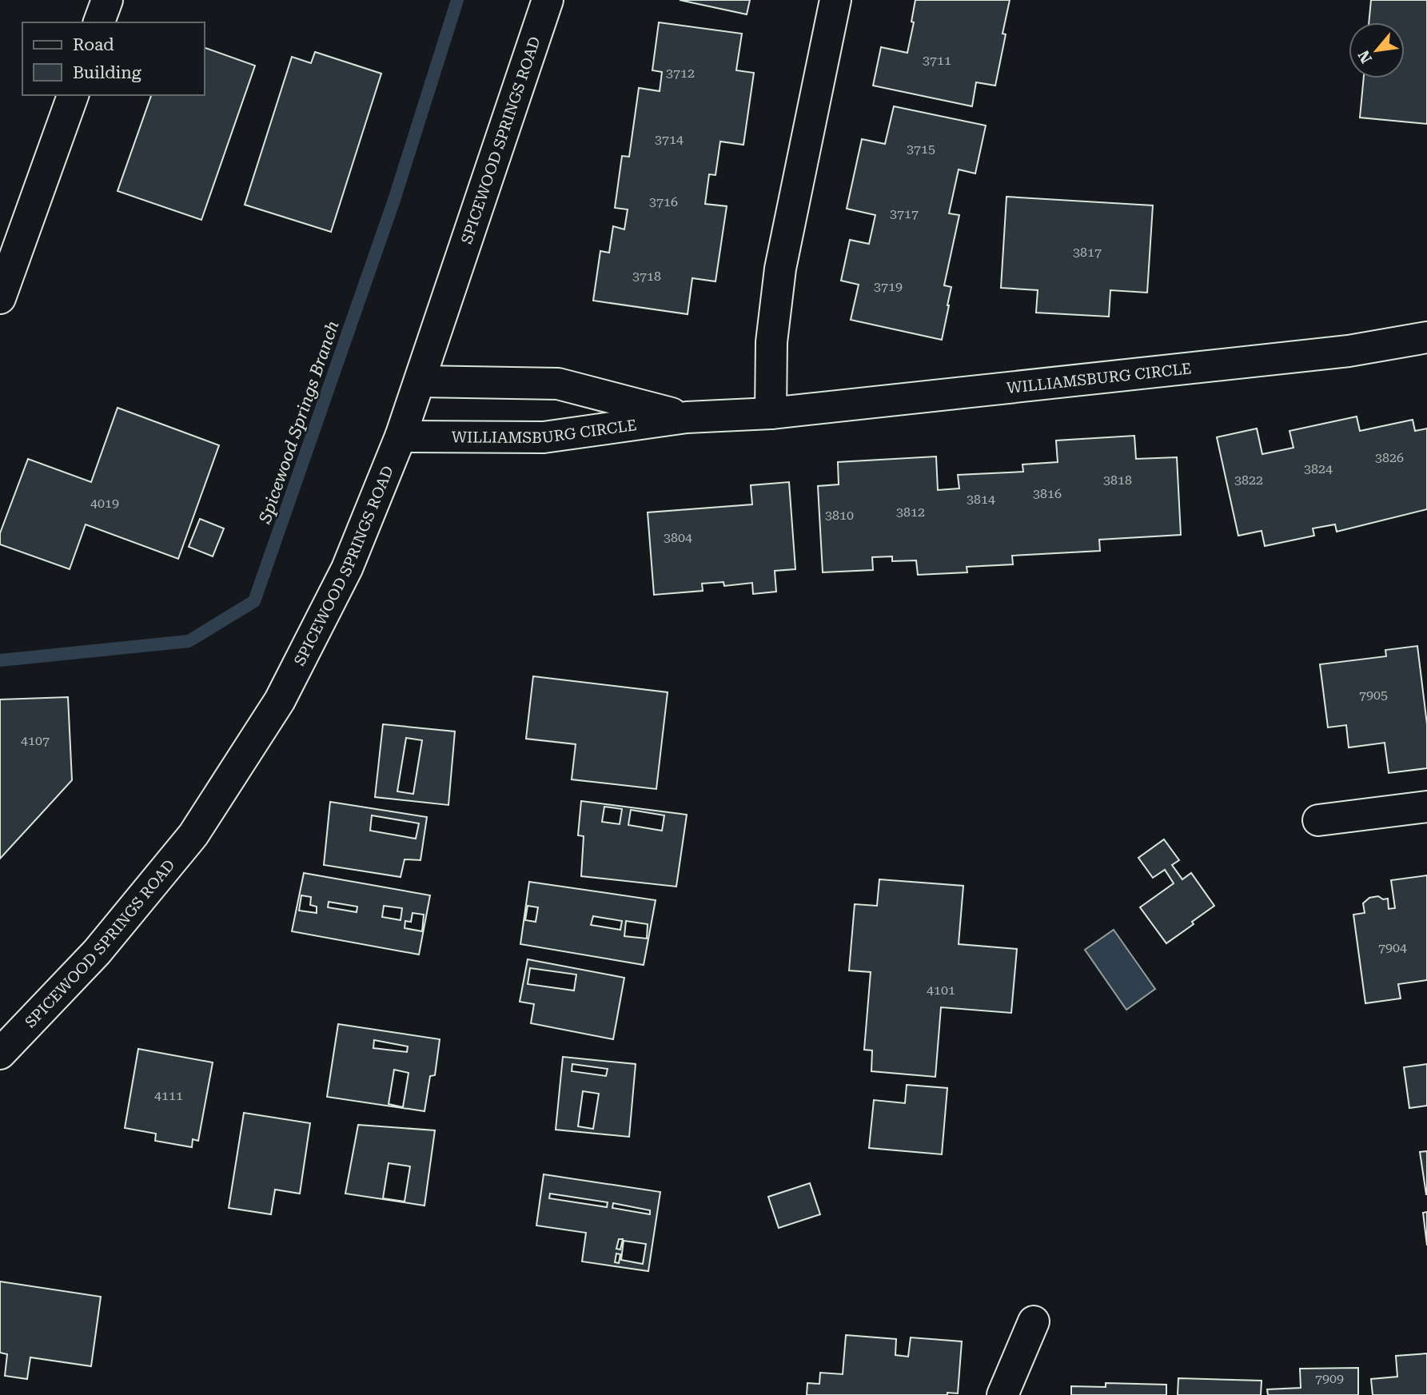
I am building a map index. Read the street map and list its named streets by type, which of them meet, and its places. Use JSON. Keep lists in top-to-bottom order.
{
  "streets": {
    "street": ["SPICEWOOD SPRINGS ROAD", "WILLIAMSBURG CIRCLE"]
  },
  "crossings": [
    ["SPICEWOOD SPRINGS ROAD", "WILLIAMSBURG CIRCLE"]
  ],
  "water": ["Spicewood Springs Branch"],
  "house_numbers": [
    "3711",
    "3712",
    "3714",
    "3715",
    "3716",
    "3717",
    "3817",
    "3718",
    "3719",
    "3826",
    "3824",
    "3818",
    "3822",
    "3816",
    "3814",
    "4019",
    "3812",
    "3810",
    "3804",
    "7905",
    "4107",
    "7904",
    "4101",
    "4111",
    "7909"
  ],
  "legend": ["Road", "Building"],
  "north": "bottom left"
}
